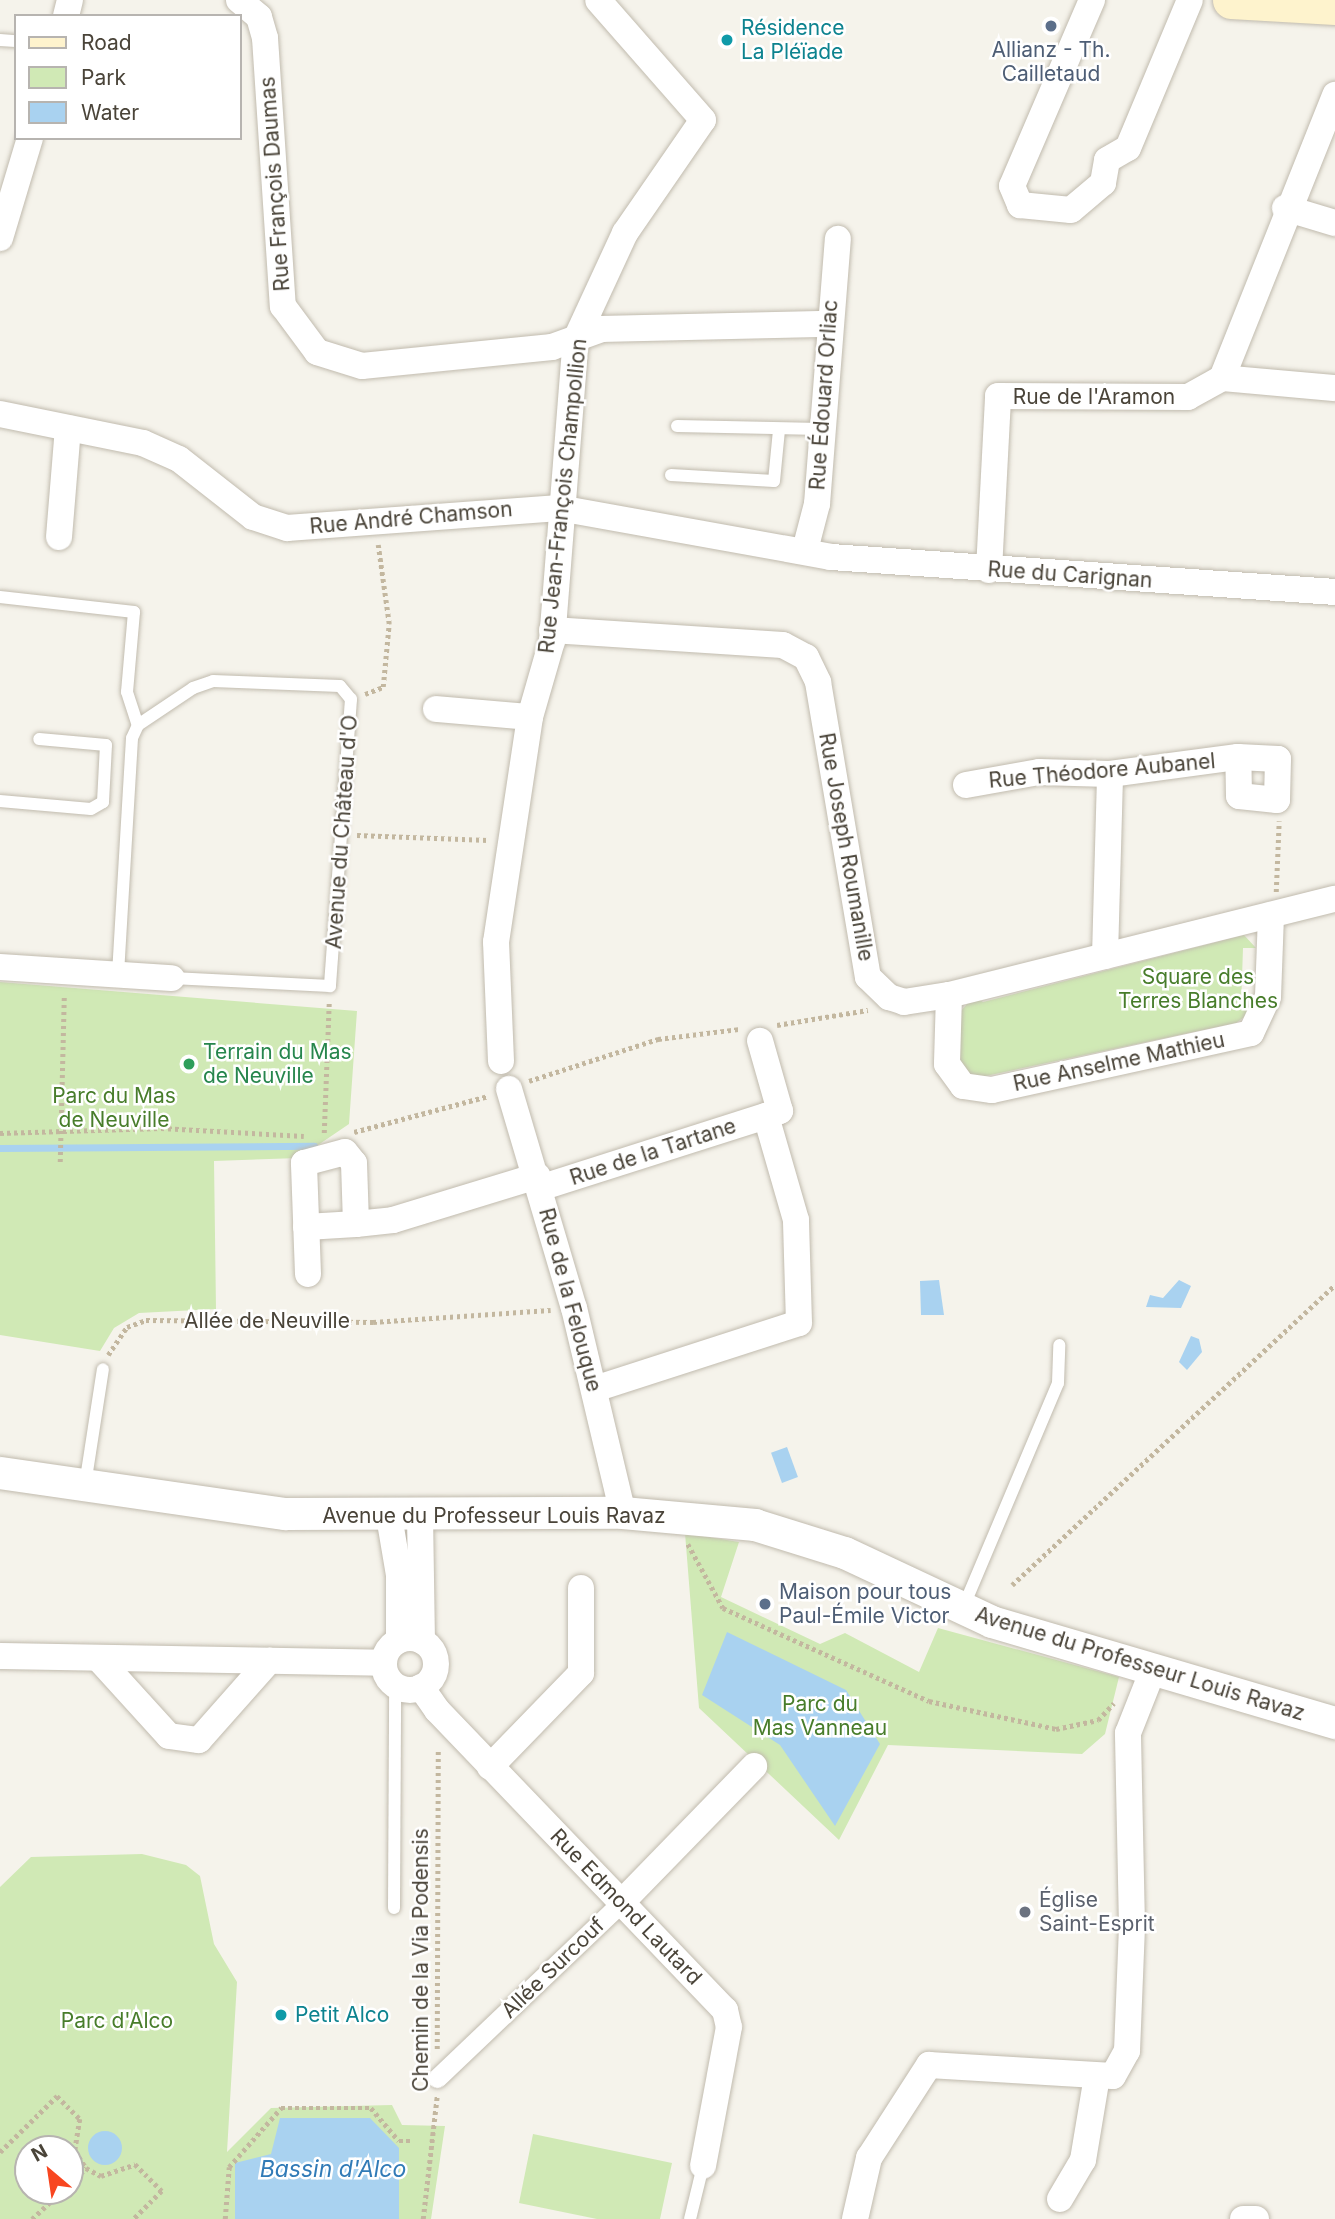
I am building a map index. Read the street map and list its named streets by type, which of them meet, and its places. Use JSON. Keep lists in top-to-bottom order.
{
  "streets": {
    "street": [
      "Rue François Daumas",
      "Rue Édouard Orliac",
      "Rue de l'Aramon",
      "Rue Jean-François Champollion",
      "Rue André Chamson",
      "Rue du Carignan",
      "Rue Théodore Aubanel",
      "Rue Joseph Roumanille",
      "Rue Anselme Mathieu",
      "Rue de la Tartane",
      "Rue de la Felouque",
      "Avenue du Professeur Louis Ravaz",
      "Rue Edmond Lautard",
      "Allée Surcouf"
    ],
    "lane": ["Avenue du Château d'O"],
    "path": ["Allée de Neuville", "Chemin de la Via Podensis"]
  },
  "crossings": [
    ["Rue François Daumas", "Rue Édouard Orliac"],
    ["Rue François Daumas", "Rue Jean-François Champollion"],
    ["Rue Édouard Orliac", "Rue André Chamson"],
    ["Rue Édouard Orliac", "Rue du Carignan"],
    ["Rue de l'Aramon", "Rue du Carignan"],
    ["Rue Jean-François Champollion", "Rue André Chamson"],
    ["Rue Jean-François Champollion", "Rue Joseph Roumanille"],
    ["Rue André Chamson", "Rue du Carignan"],
    ["Rue de la Tartane", "Rue de la Felouque"],
    ["Rue de la Felouque", "Allée de Neuville"],
    ["Rue de la Felouque", "Avenue du Professeur Louis Ravaz"],
    ["Rue Edmond Lautard", "Chemin de la Via Podensis"],
    ["Rue Edmond Lautard", "Allée Surcouf"],
    ["Chemin de la Via Podensis", "Allée Surcouf"]
  ],
  "water": ["Bassin d'Alco"],
  "parks": [
    "Square des Terres Blanches",
    "Parc du Mas de Neuville",
    "Parc du Mas Vanneau",
    "Parc d'Alco"
  ],
  "places": [
    "Allianz - Th. Cailletaud",
    "Résidence La Pléïade",
    "Terrain du Mas de Neuville",
    "Maison pour tous Paul-Émile Victor",
    "Église Saint-Esprit",
    "Petit Alco"
  ],
  "legend": ["Road", "Park", "Water"],
  "north": "top left"
}
